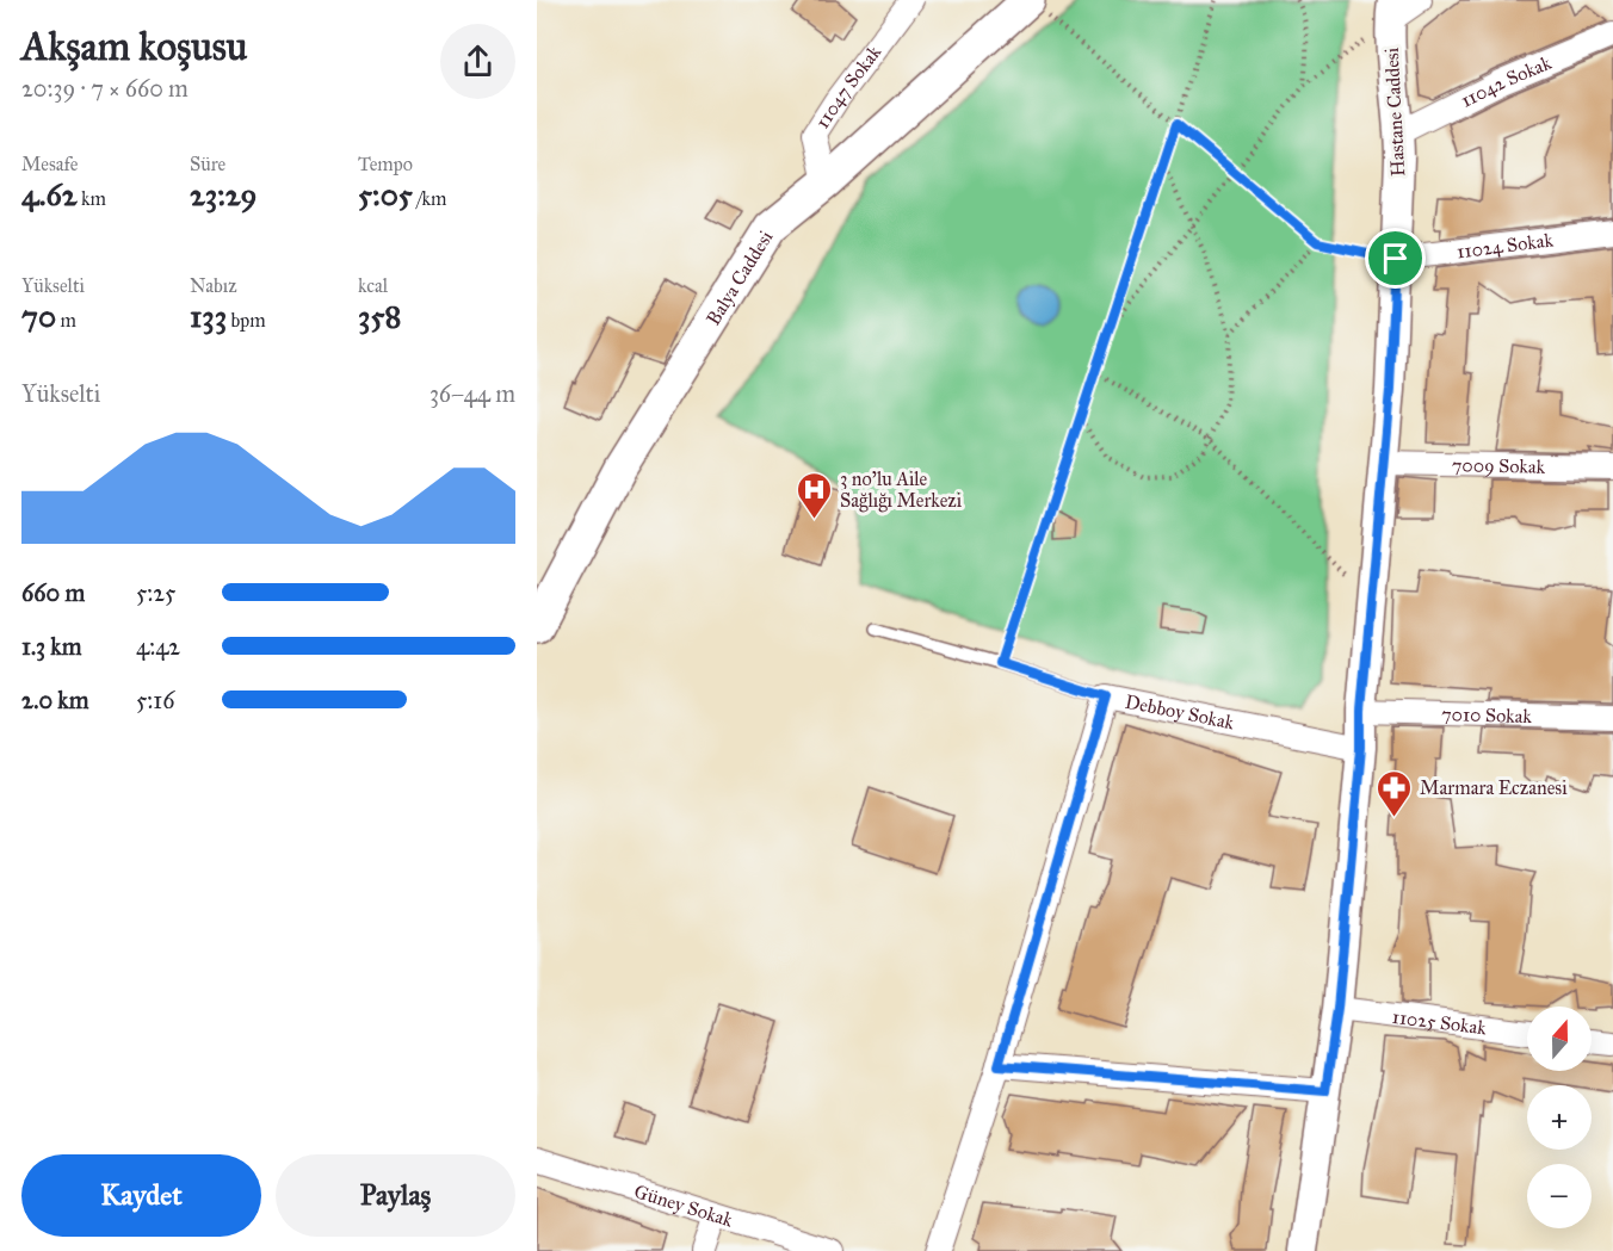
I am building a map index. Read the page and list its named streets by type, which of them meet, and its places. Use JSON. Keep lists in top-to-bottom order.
{
  "streets": {
    "main road": ["Balya Caddesi"],
    "street": [
      "11042 Sokak",
      "11047 Sokak",
      "Hastane Caddesi",
      "11024 Sokak",
      "7009 Sokak",
      "Debboy Sokak",
      "7010 Sokak",
      "11025 Sokak",
      "Güney Sokak"
    ]
  },
  "crossings": [
    ["11042 Sokak", "Hastane Caddesi"],
    ["11047 Sokak", "Balya Caddesi"],
    ["Hastane Caddesi", "11024 Sokak"],
    ["Hastane Caddesi", "7009 Sokak"],
    ["Hastane Caddesi", "Debboy Sokak"],
    ["Hastane Caddesi", "7010 Sokak"],
    ["Hastane Caddesi", "11025 Sokak"]
  ],
  "places": {
    "hospital": ["3 no'lu Aile Sağlığı Merkezi"],
    "pharmacy": ["Marmara Eczanesi"]
  },
  "north": "top",
  "page": {
    "heading": ["Akşam koşusu", "20:39 · 7 × 660 m"],
    "stats": [
      ["Mesafe", "4.62 km"],
      ["Süre", "23:29"],
      ["Tempo", "5:05 /km"],
      ["Yükselti", "70 m"],
      ["Nabız", "133 bpm"],
      ["kcal", "358"]
    ],
    "chart": ["Yükselti", "36–44 m"],
    "list": [
      {
        "name": "660 m",
        "note": "5:25"
      },
      {
        "name": "1.3 km",
        "note": "4:42"
      },
      {
        "name": "2.0 km",
        "note": "5:16"
      }
    ],
    "map_buttons": ["+", "−"],
    "buttons": ["Kaydet", "Paylaş"]
  }
}
